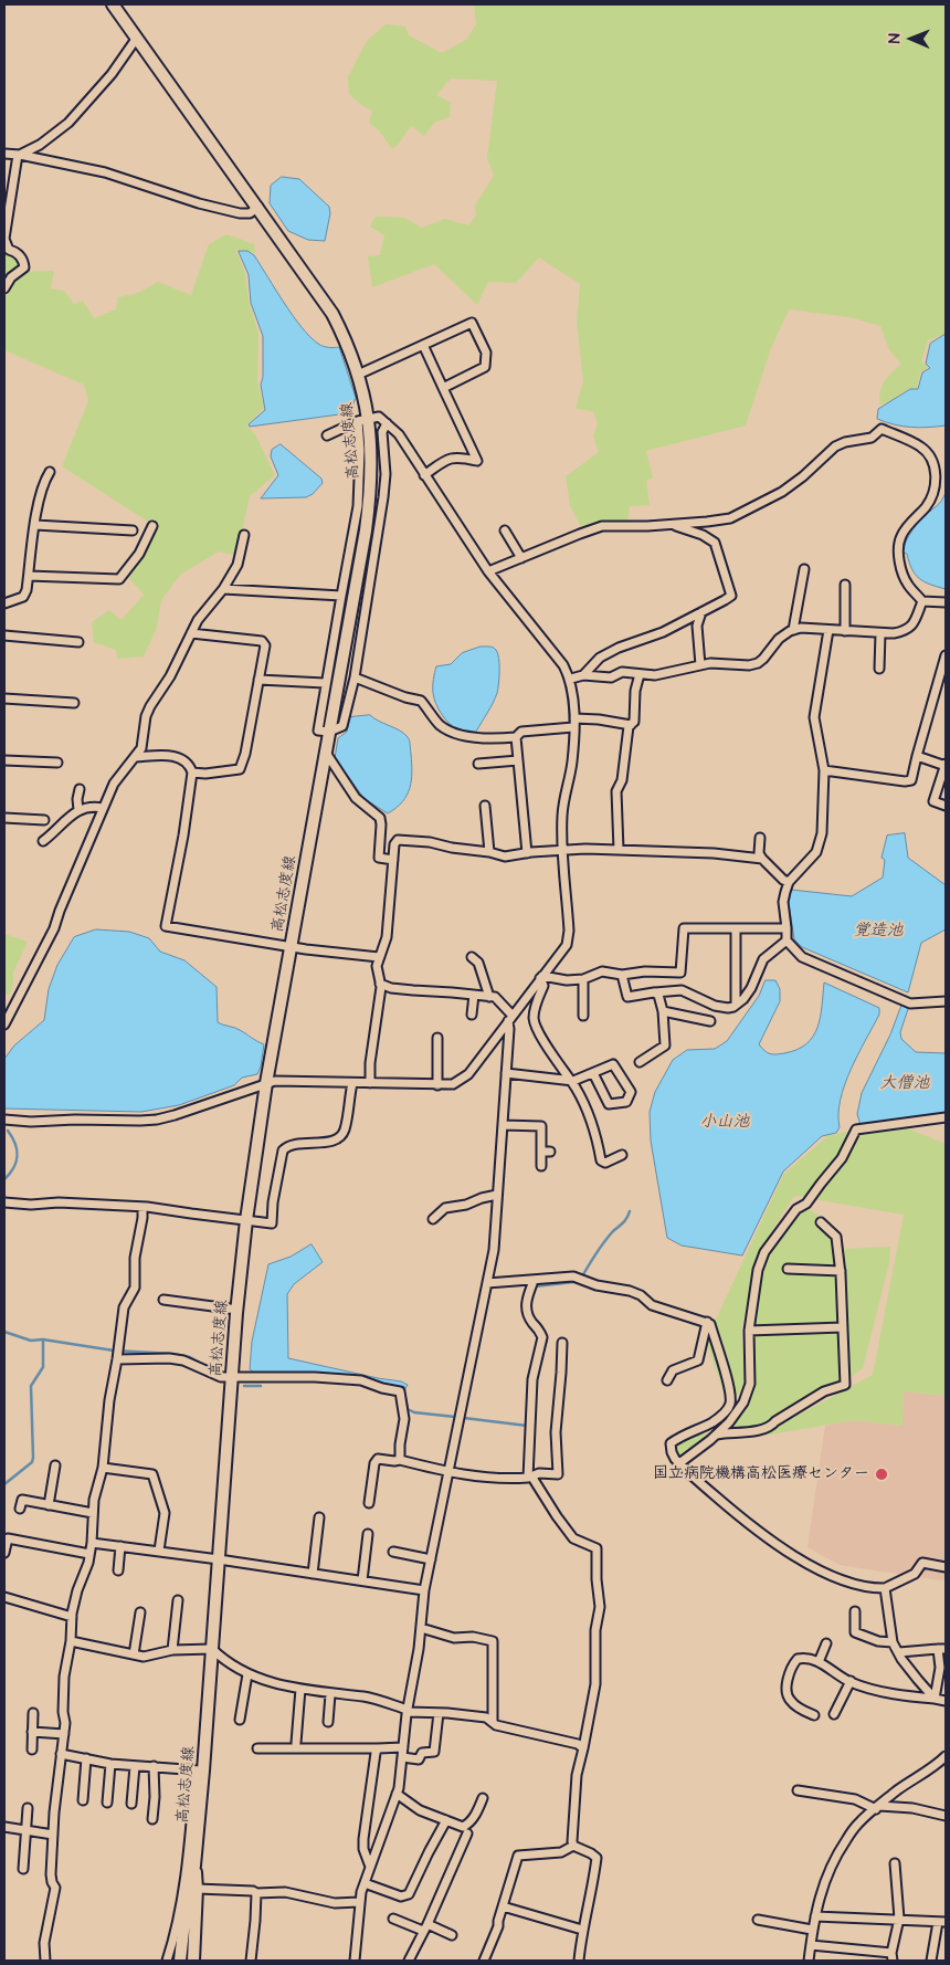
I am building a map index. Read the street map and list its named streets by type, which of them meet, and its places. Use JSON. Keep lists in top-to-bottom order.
{
  "streets": {
    "main road": ["高松志度線"]
  },
  "water": ["覚造池", "大僧池", "小山池"],
  "places": ["国立病院機構高松医療センター"],
  "north": "left"
}
